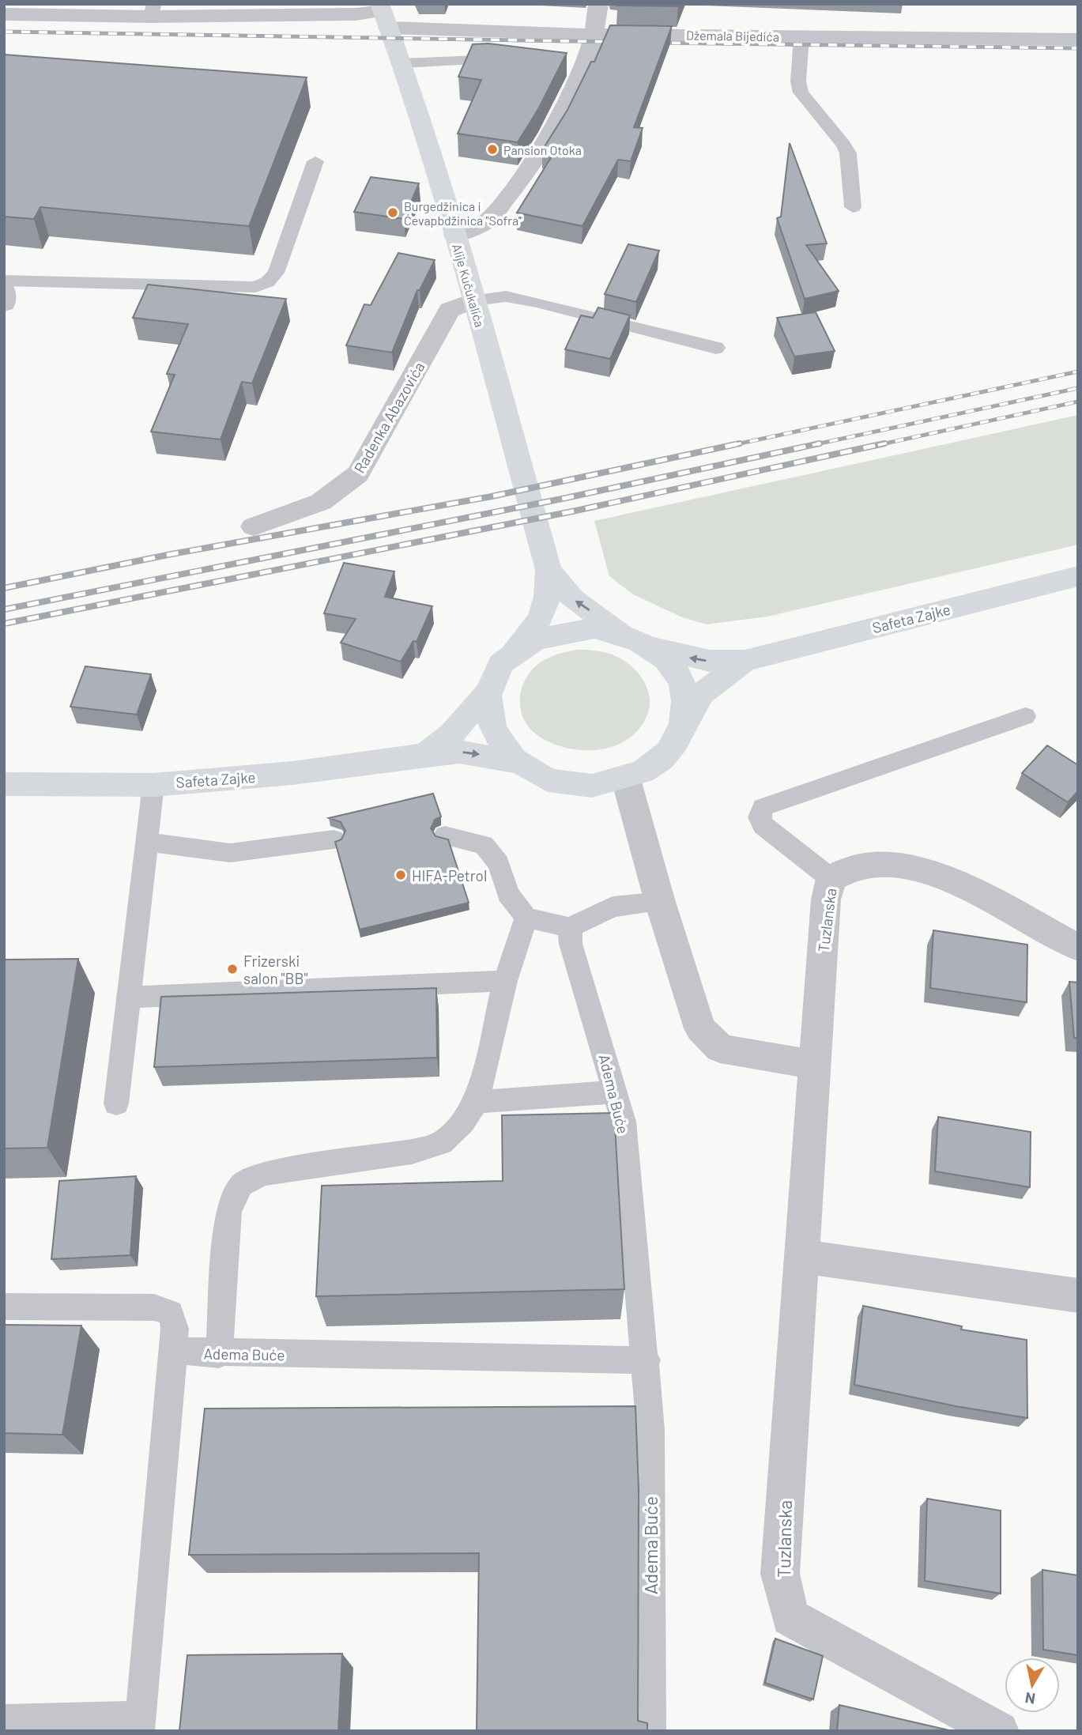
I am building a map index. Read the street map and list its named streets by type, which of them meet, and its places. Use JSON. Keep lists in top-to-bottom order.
{
  "streets": {
    "main road": ["Alije Kučukalića", "Safeta Zajke"],
    "street": ["Džemala Bijedića", "Radenka Abazovića", "Tuzlanska"],
    "lane": ["Adema Buće"]
  },
  "crossings": [
    ["Džemala Bijedića", "Alije Kučukalića"],
    ["Alije Kučukalića", "Radenka Abazovića"],
    ["Alije Kučukalića", "Safeta Zajke"]
  ],
  "places": [
    "Pansion Otoka",
    "Burgedžinica i Ćevapbdžinica \"Sofra\"",
    "HIFA-Petrol",
    "Frizerski salon \"BB\""
  ],
  "north": "bottom"
}
